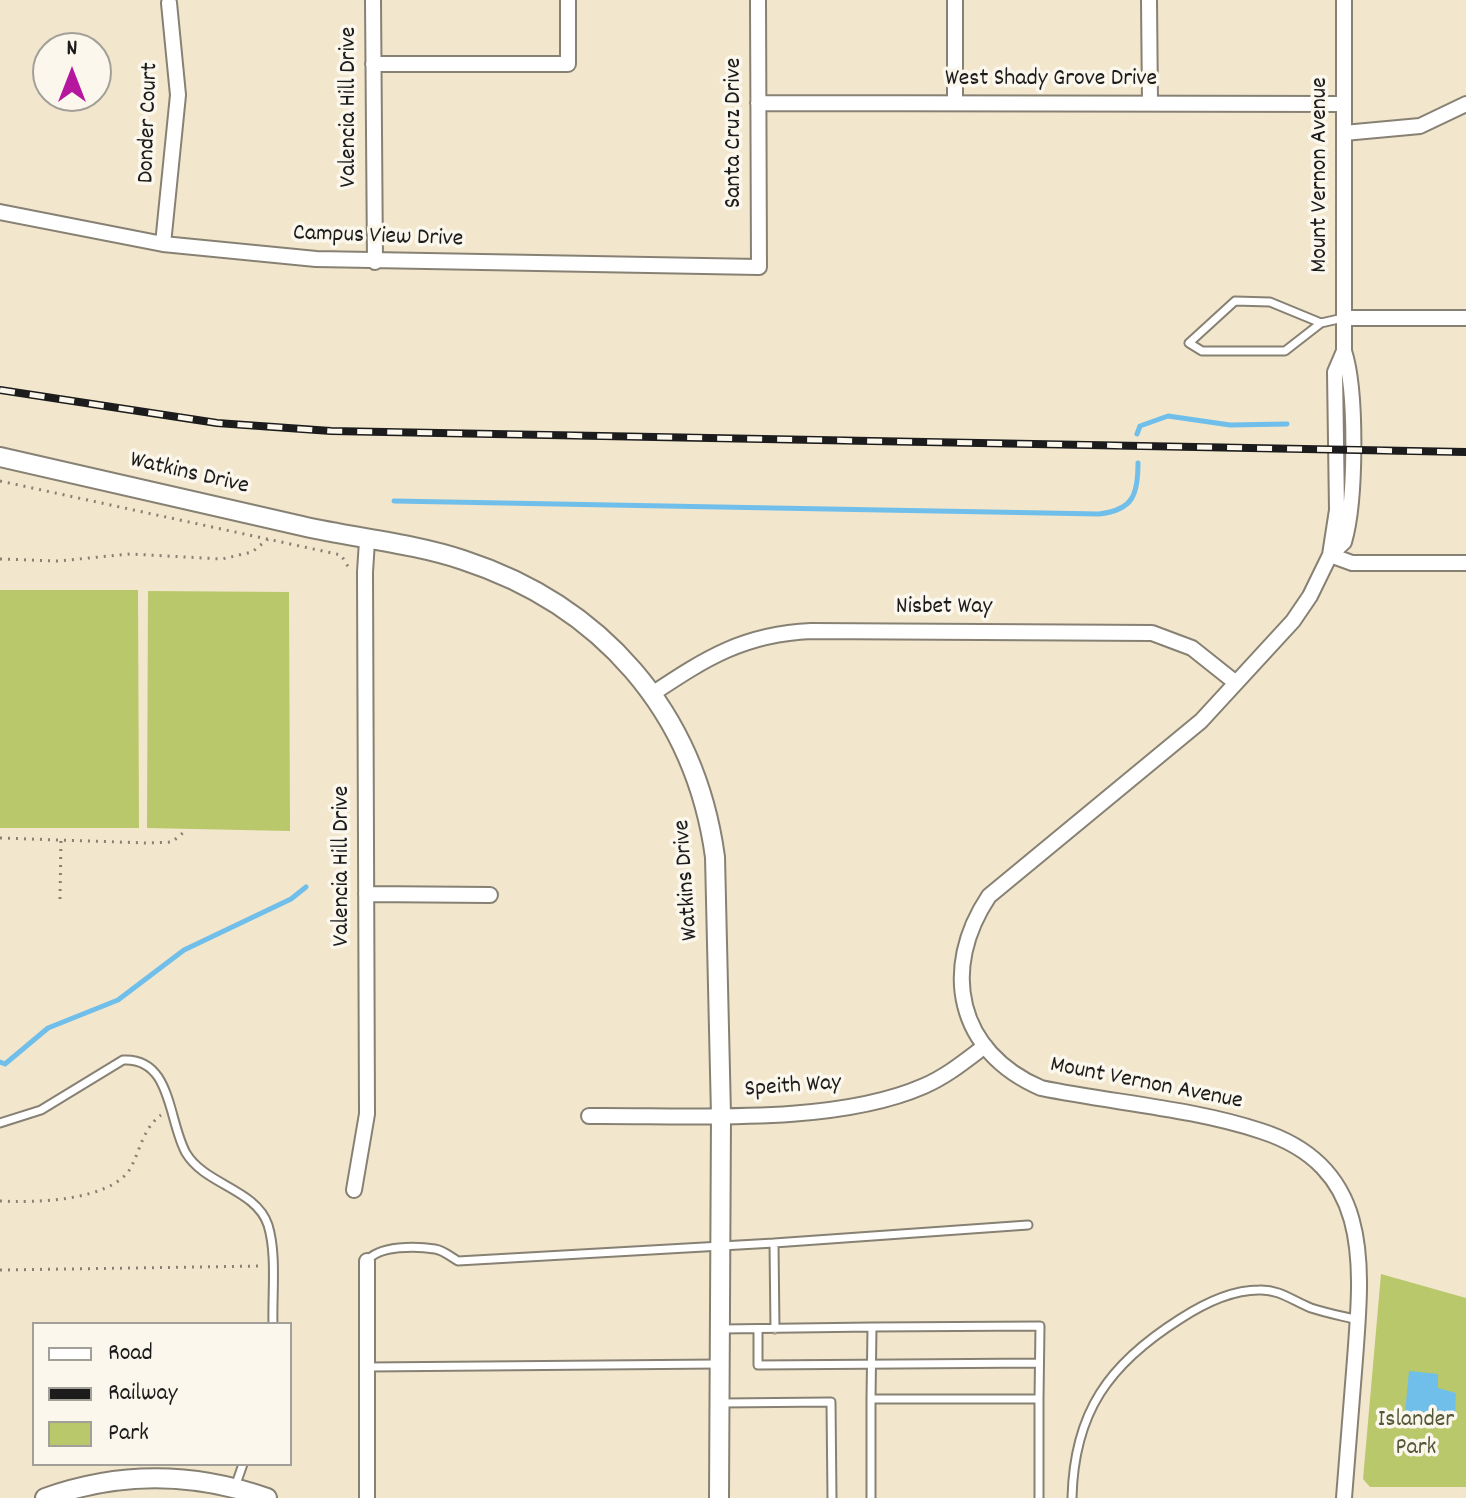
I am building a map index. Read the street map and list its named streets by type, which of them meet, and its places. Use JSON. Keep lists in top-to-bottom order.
{
  "streets": {
    "main road": ["Watkins Drive"],
    "street": [
      "West Shady Grove Drive",
      "Valencia Hill Drive",
      "Donder Court",
      "Santa Cruz Drive",
      "Mount Vernon Avenue",
      "Campus View Drive",
      "Nisbet Way",
      "Speith Way"
    ]
  },
  "crossings": [
    ["West Shady Grove Drive", "Santa Cruz Drive"],
    ["West Shady Grove Drive", "Mount Vernon Avenue"],
    ["Valencia Hill Drive", "Campus View Drive"],
    ["Valencia Hill Drive", "Watkins Drive"],
    ["Donder Court", "Campus View Drive"],
    ["Santa Cruz Drive", "Campus View Drive"],
    ["Mount Vernon Avenue", "Nisbet Way"],
    ["Mount Vernon Avenue", "Speith Way"],
    ["Watkins Drive", "Nisbet Way"],
    ["Watkins Drive", "Speith Way"]
  ],
  "parks": ["Islander Park"],
  "legend": ["Road", "Railway", "Park"],
  "north": "top"
}
